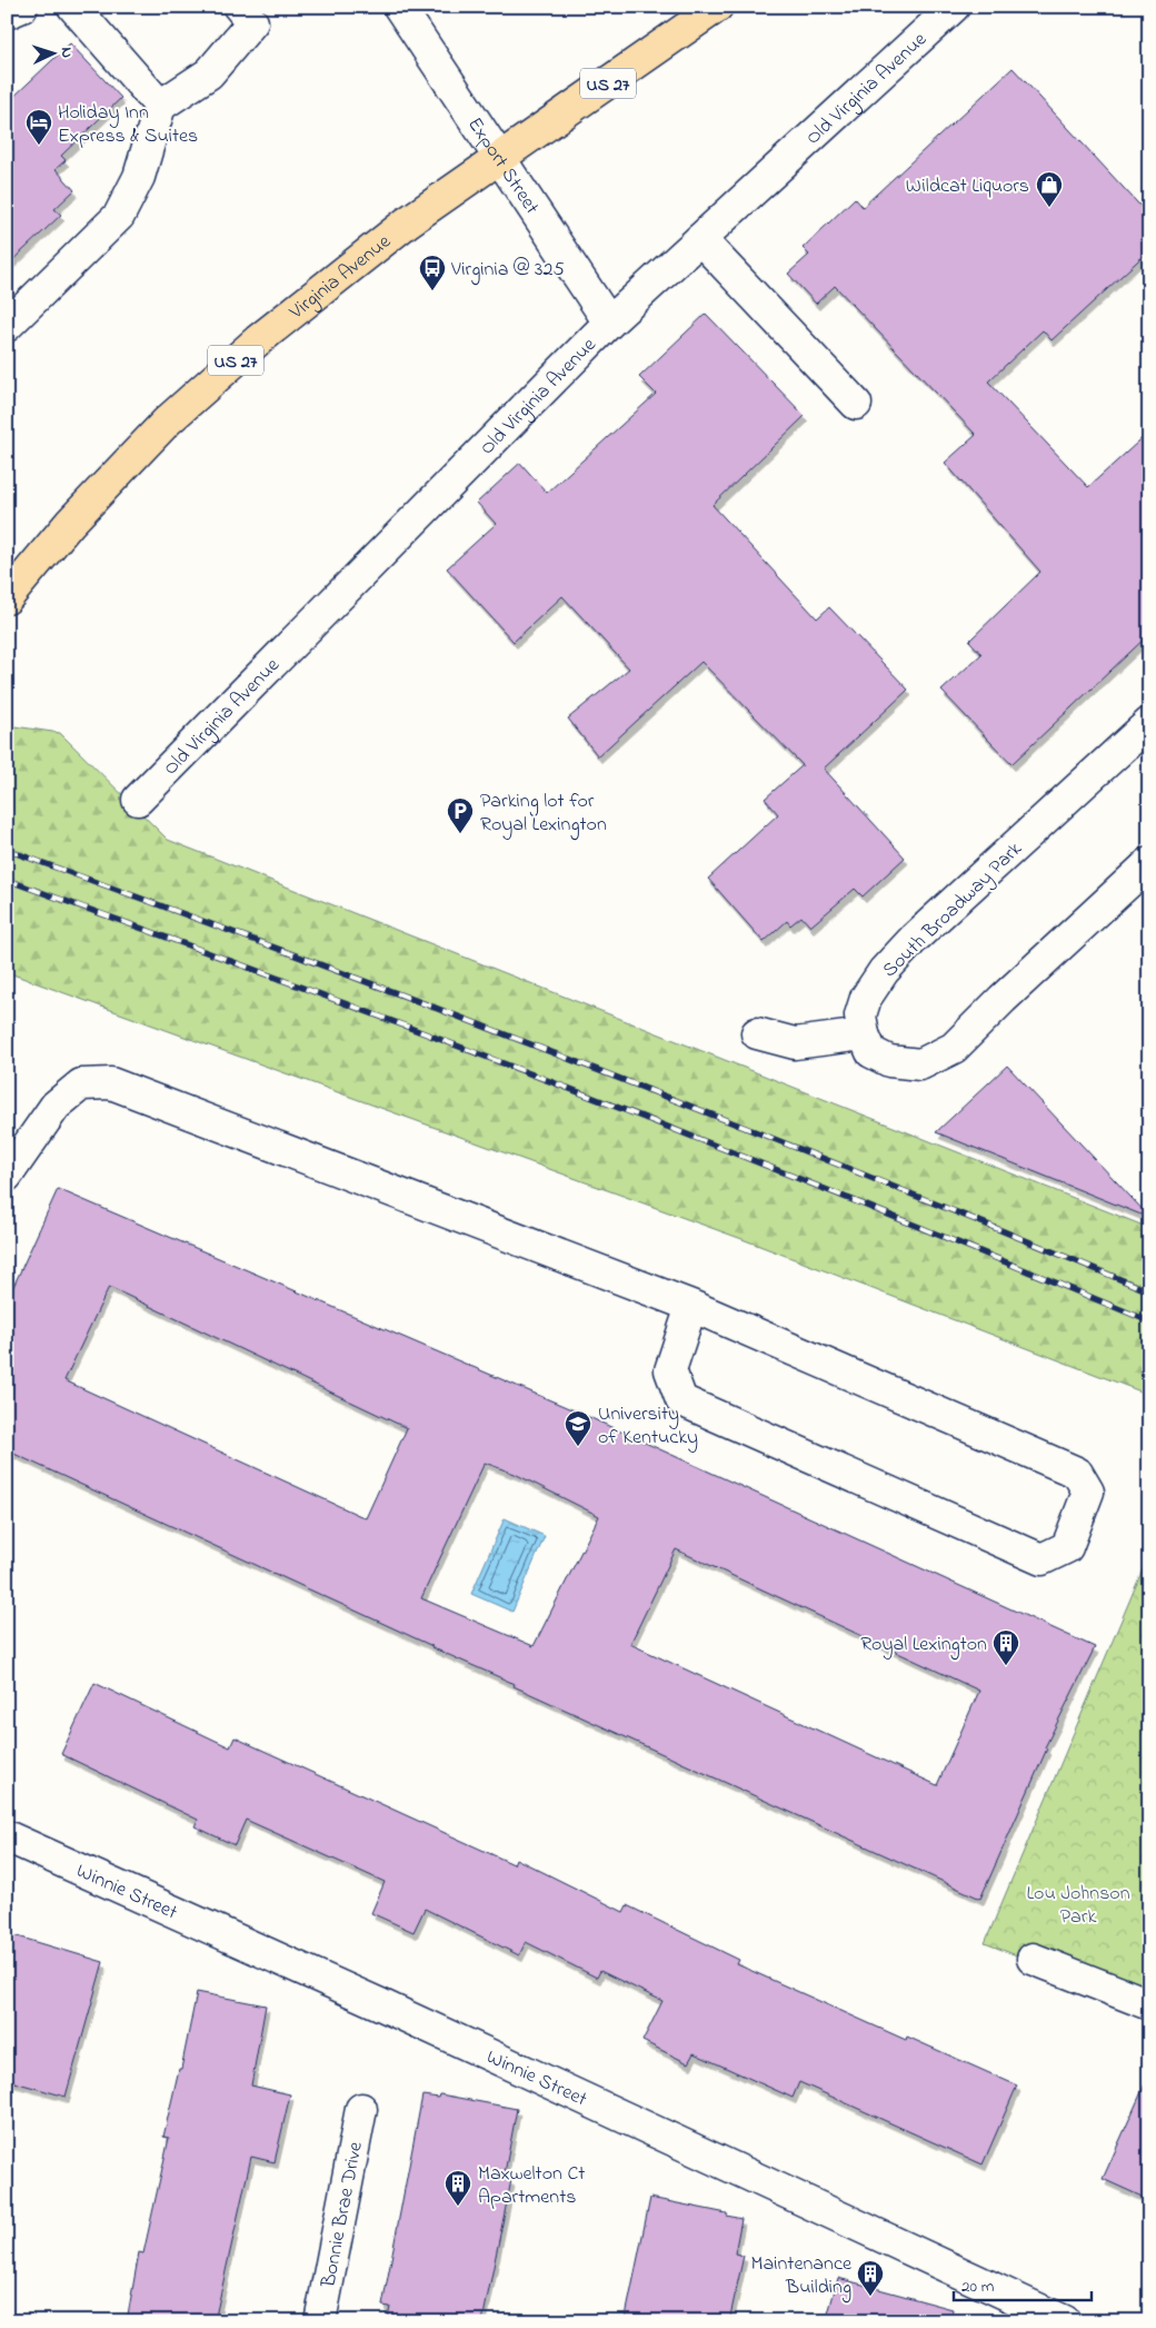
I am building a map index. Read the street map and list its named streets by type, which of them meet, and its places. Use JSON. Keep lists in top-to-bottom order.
{
  "streets": {
    "main road": ["US 27", "Virginia Avenue"],
    "street": [
      "Old Virginia Avenue",
      "Export Street",
      "South Broadway Park",
      "Winnie Street",
      "Bonnie Brae Drive"
    ]
  },
  "crossings": [
    ["Old Virginia Avenue", "Export Street"],
    ["Export Street", "Virginia Avenue"]
  ],
  "parks": ["Lou Johnson Park"],
  "places": {
    "hotel": ["Holiday Inn Express & Suites"],
    "shop": ["Wildcat Liquors"],
    "bus stop": ["Virginia @ 325"],
    "parking": ["Parking lot for Royal Lexington"],
    "school or university": ["University of Kentucky"],
    "building": ["Royal Lexington", "Maxwelton Ct Apartments", "Maintenance Building"]
  },
  "scale_bar": "20 m",
  "north": "right"
}
